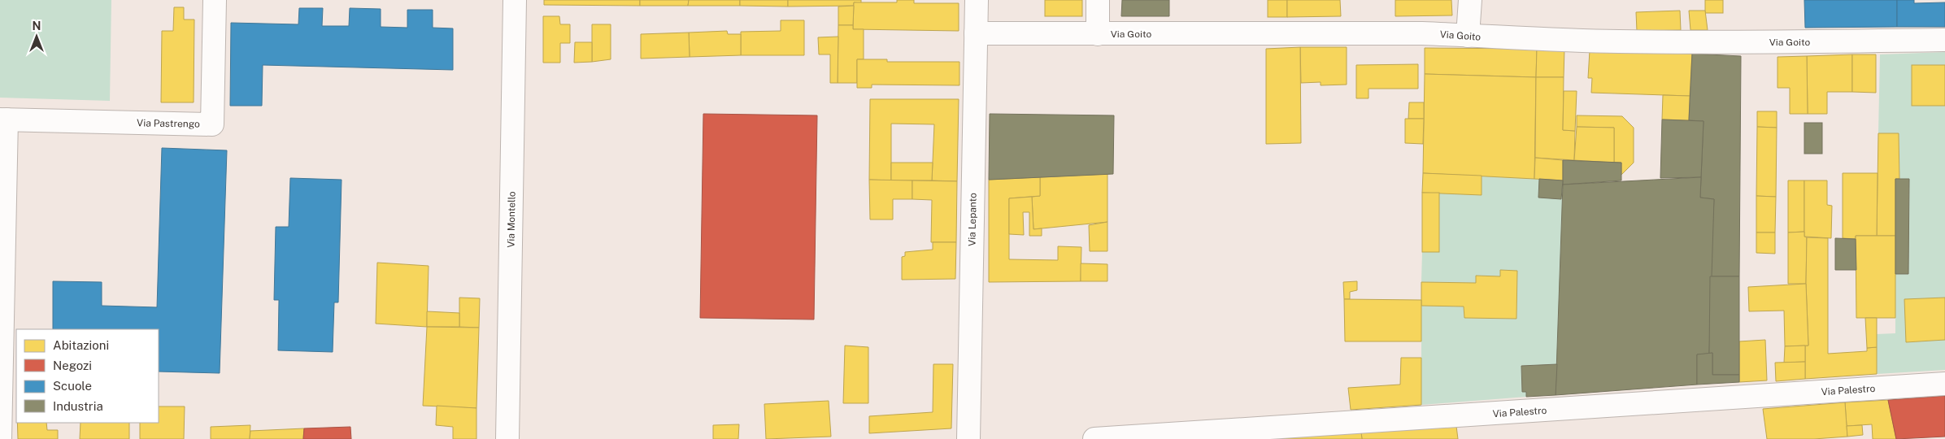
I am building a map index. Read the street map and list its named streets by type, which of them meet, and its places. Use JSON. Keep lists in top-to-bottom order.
{
  "streets": {
    "street": [
      "Via Goito",
      "Via Pastrengo",
      "Via Montello",
      "Via Lepanto",
      "Via Palestro"
    ]
  },
  "crossings": [
    ["Via Goito", "Via Lepanto"]
  ],
  "legend": [
    "Abitazioni",
    "Negozi",
    "Scuole",
    "Industria"
  ],
  "north": "top"
}
